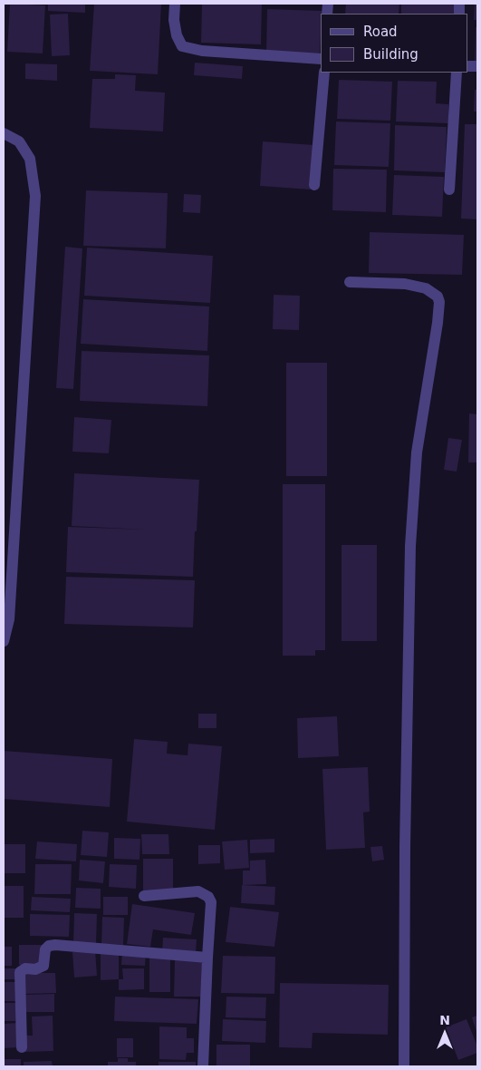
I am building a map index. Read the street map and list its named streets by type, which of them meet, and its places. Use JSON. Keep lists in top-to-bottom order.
{
  "legend": ["Road", "Building"],
  "north": "top"
}
